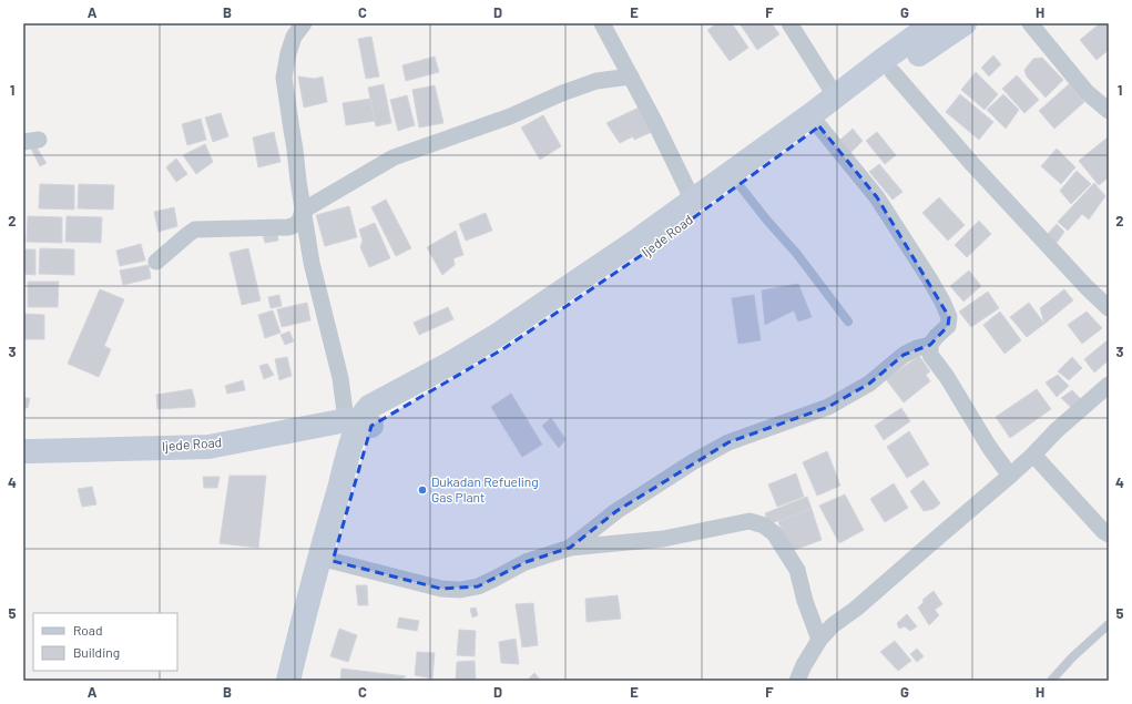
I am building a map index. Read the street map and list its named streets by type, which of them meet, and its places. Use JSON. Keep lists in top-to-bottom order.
{
  "streets": {
    "main road": ["Ijede Road"]
  },
  "places": ["Dukadan Refueling Gas Plant"],
  "legend": ["Road", "Building"],
  "grid": {
    "columns": [
      "A",
      "B",
      "C",
      "D",
      "E",
      "F",
      "G",
      "H"
    ],
    "rows": [
      "1",
      "2",
      "3",
      "4",
      "5"
    ]
  }
}
